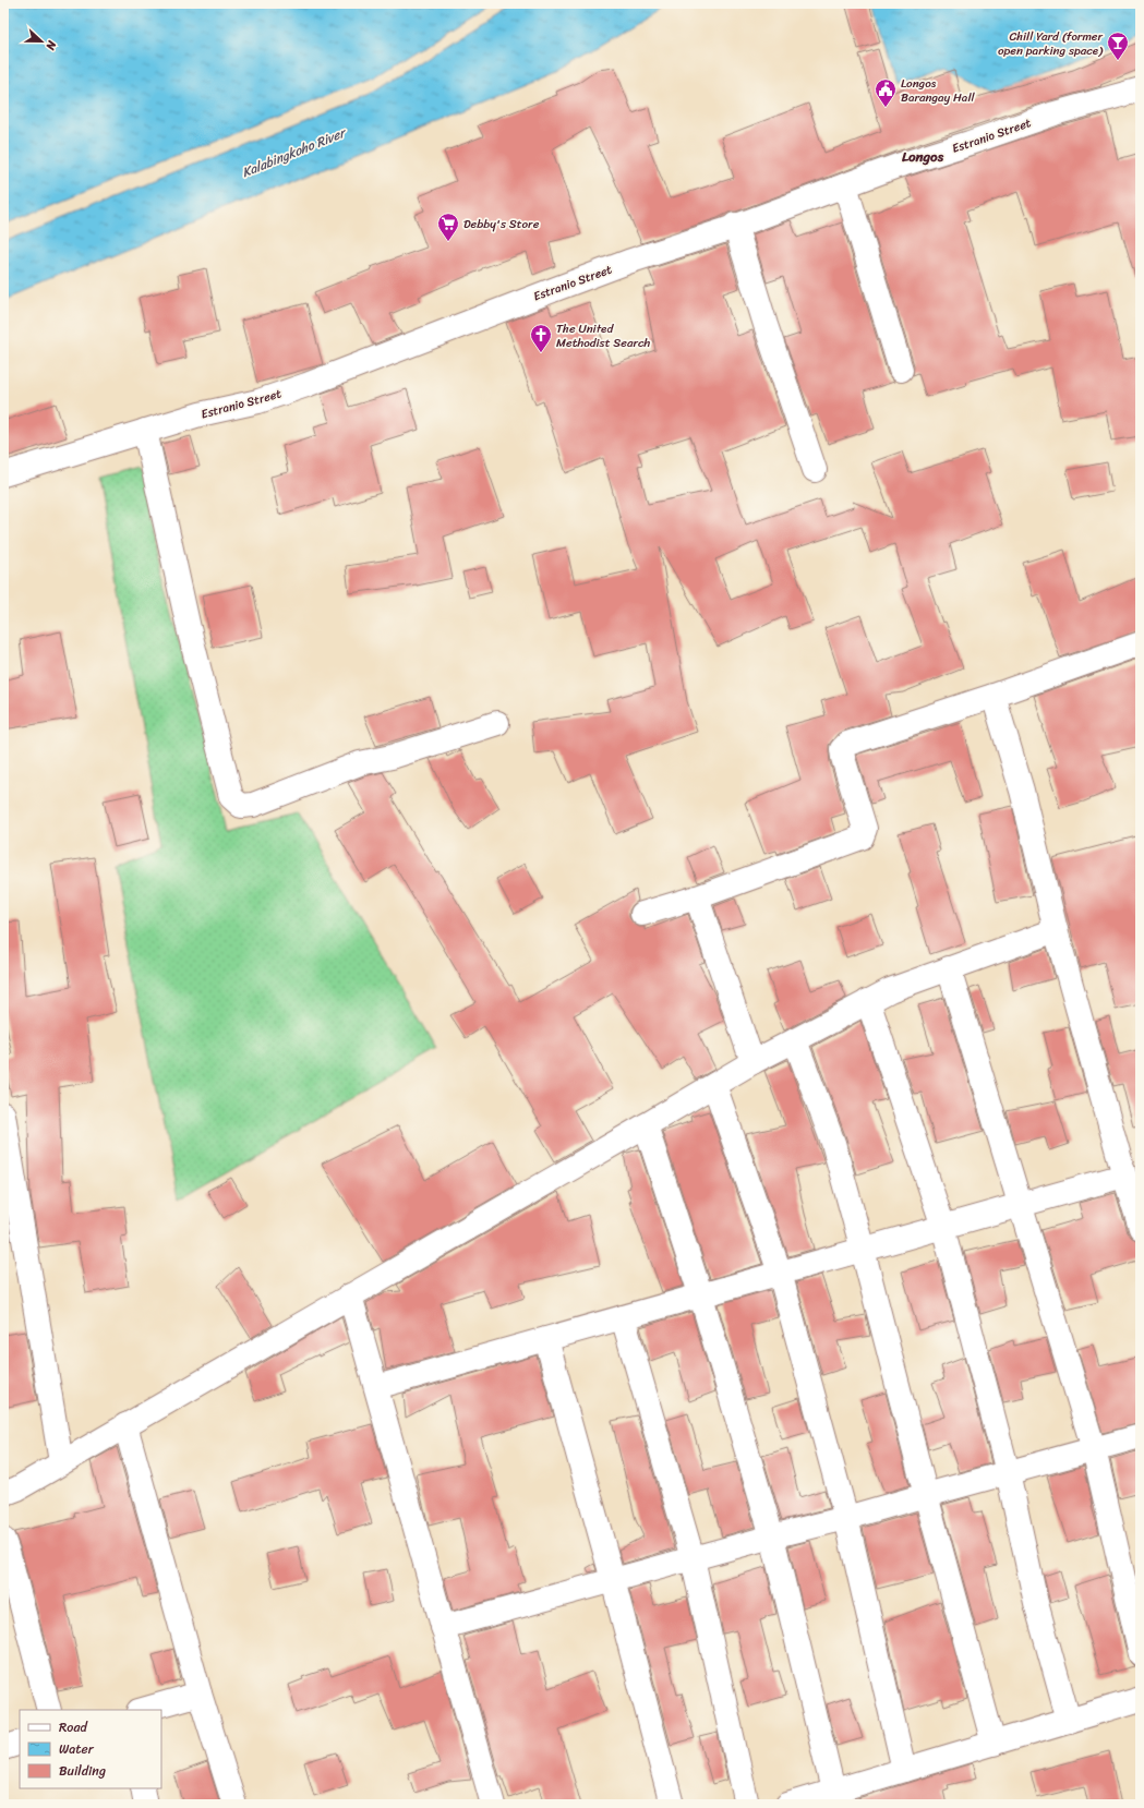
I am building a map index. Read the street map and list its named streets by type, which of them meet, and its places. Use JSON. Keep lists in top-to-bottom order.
{
  "streets": {
    "street": ["Estranio Street"]
  },
  "districts": ["Longos"],
  "water": ["Kalabingkoho River"],
  "places": {
    "bar": ["Chill Yard (former open parking space)"],
    "public building": ["Longos Barangay Hall"],
    "supermarket": ["Debby's Store"],
    "church": ["The United Methodist Search"]
  },
  "legend": ["Road", "Water", "Building"],
  "north": "right"
}
